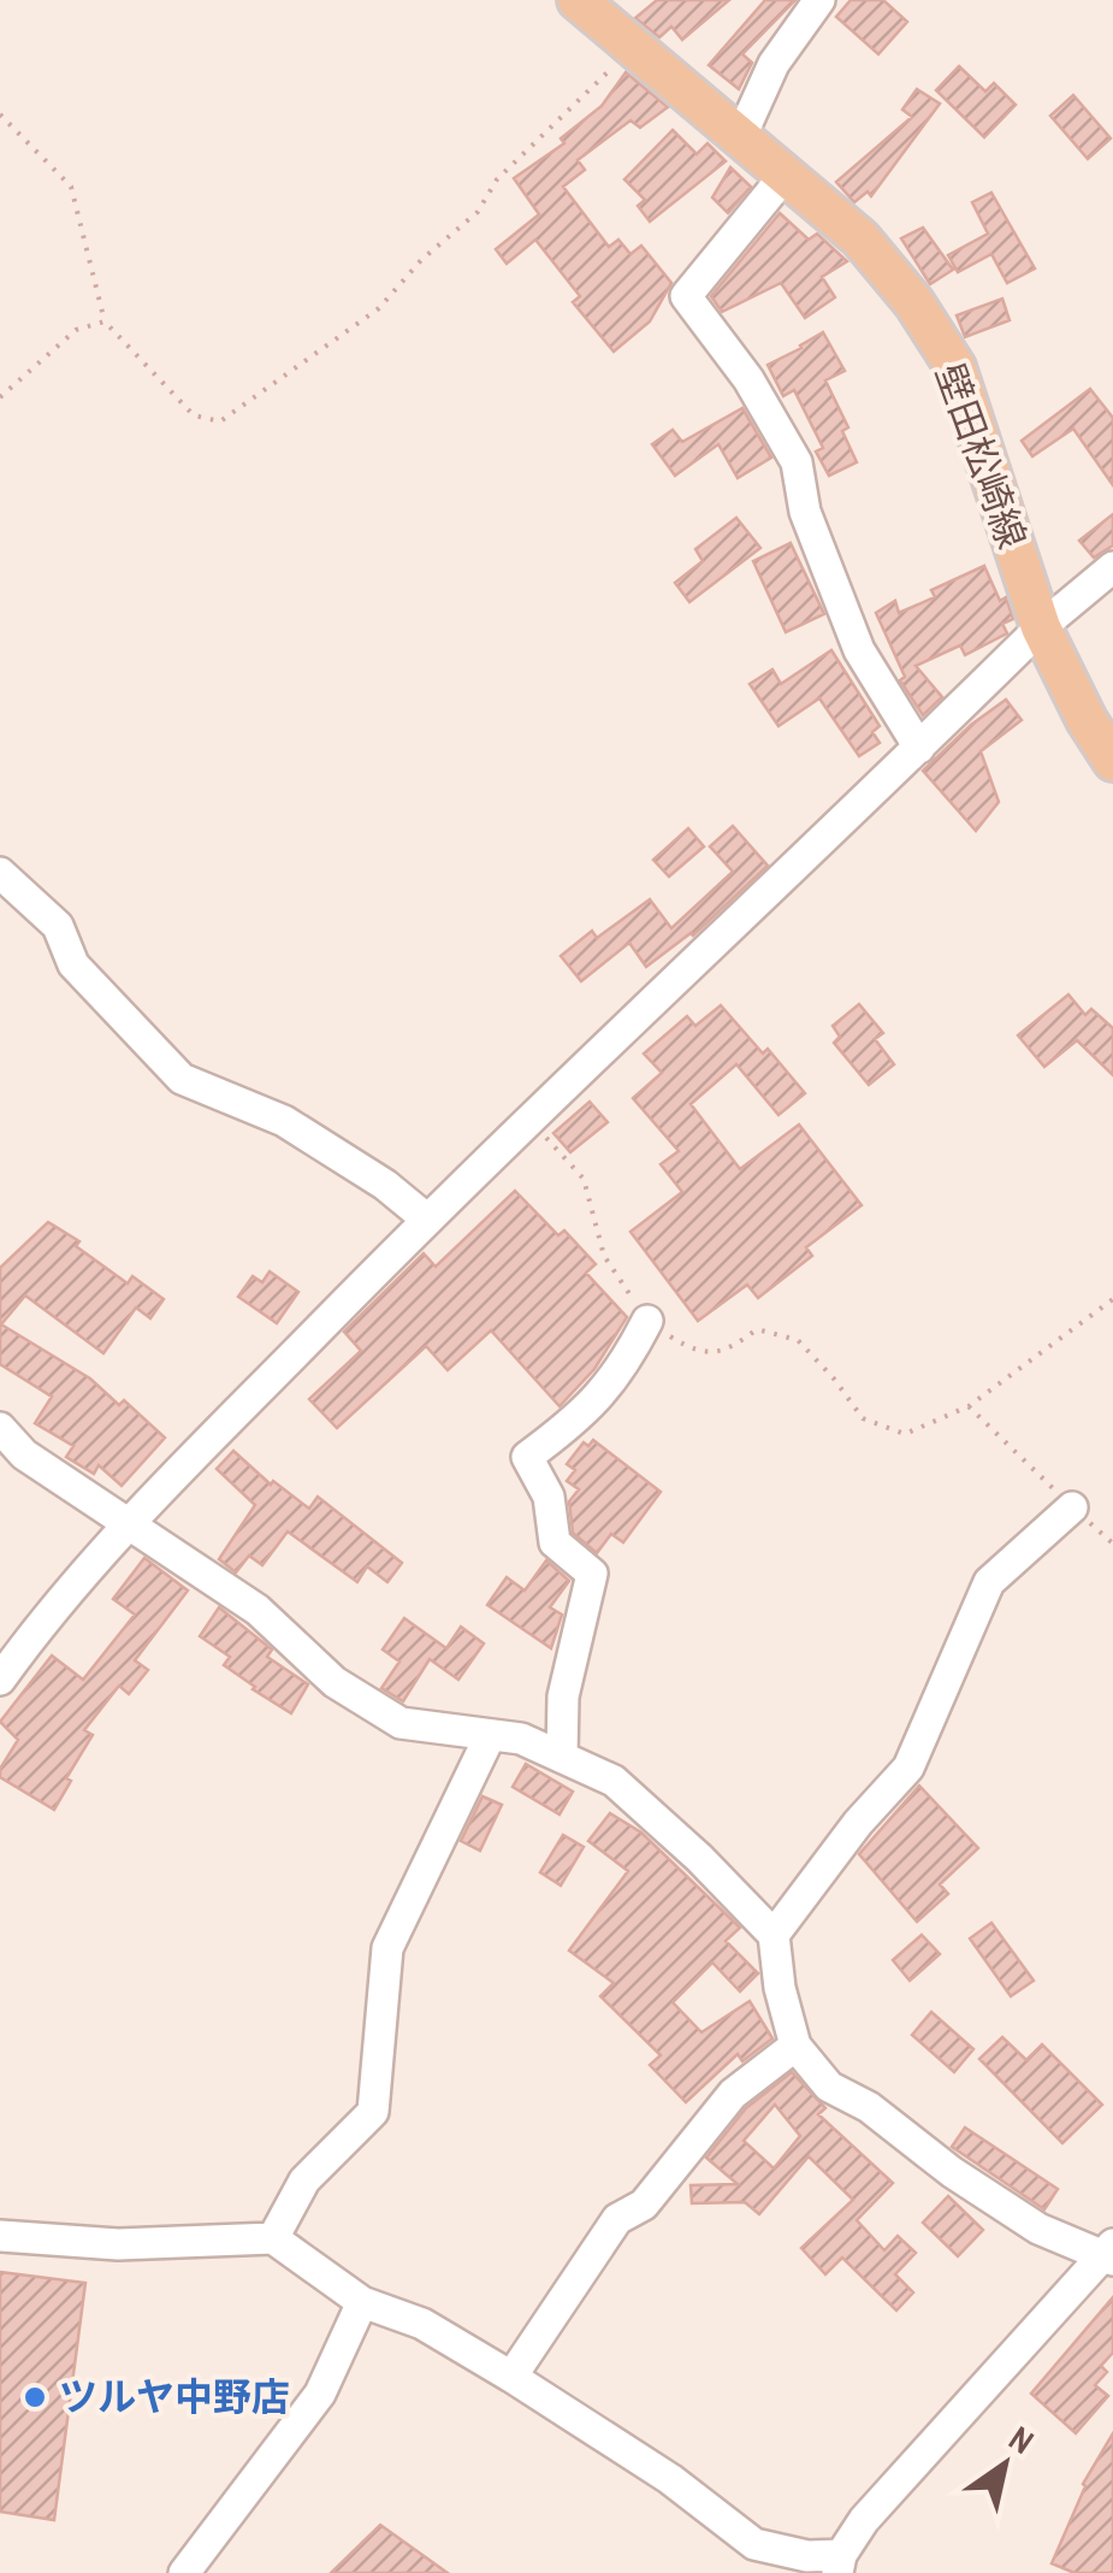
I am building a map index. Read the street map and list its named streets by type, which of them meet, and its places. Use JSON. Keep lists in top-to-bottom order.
{
  "streets": {
    "main road": ["壁田松崎線"]
  },
  "places": ["ツルヤ中野店"],
  "north": "top right"
}
